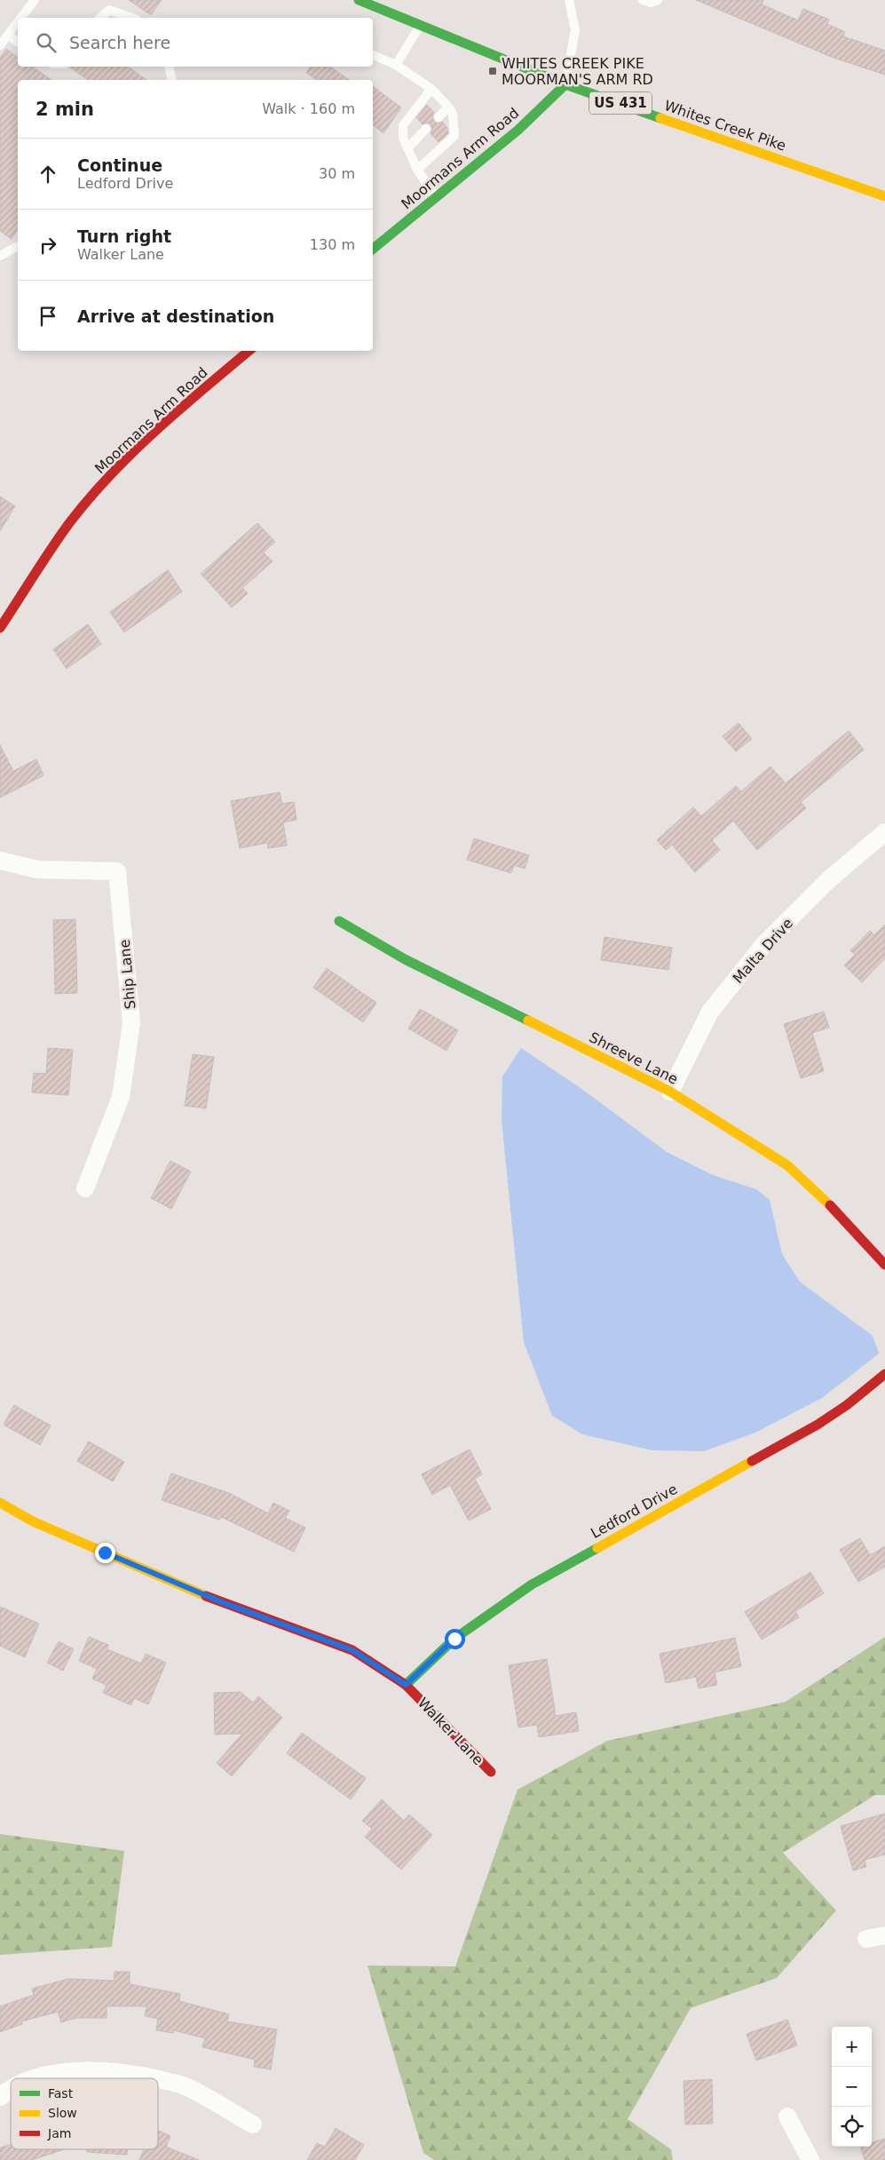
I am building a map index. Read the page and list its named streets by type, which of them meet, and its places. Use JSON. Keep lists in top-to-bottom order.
{
  "streets": {
    "street": [
      "US 431",
      "Whites Creek Pike",
      "Moormans Arm Road",
      "Malta Drive",
      "Ship Lane",
      "Shreeve Lane",
      "Ledford Drive",
      "Walker Lane"
    ]
  },
  "crossings": [
    ["Whites Creek Pike", "Moormans Arm Road"],
    ["Malta Drive", "Shreeve Lane"],
    ["Ledford Drive", "Walker Lane"]
  ],
  "places": {
    "transit": ["WHITES CREEK PIKE MOORMAN'S ARM RD"]
  },
  "legend": ["Fast", "Slow", "Jam"],
  "page": {
    "search": "Search here",
    "heading": ["2 min", "Walk · 160 m"],
    "list": [
      ["Continue", "Ledford Drive", "30 m"],
      ["Turn right", "Walker Lane", "130 m"],
      "Arrive at destination"
    ],
    "map_buttons": ["+", "−"]
  }
}
